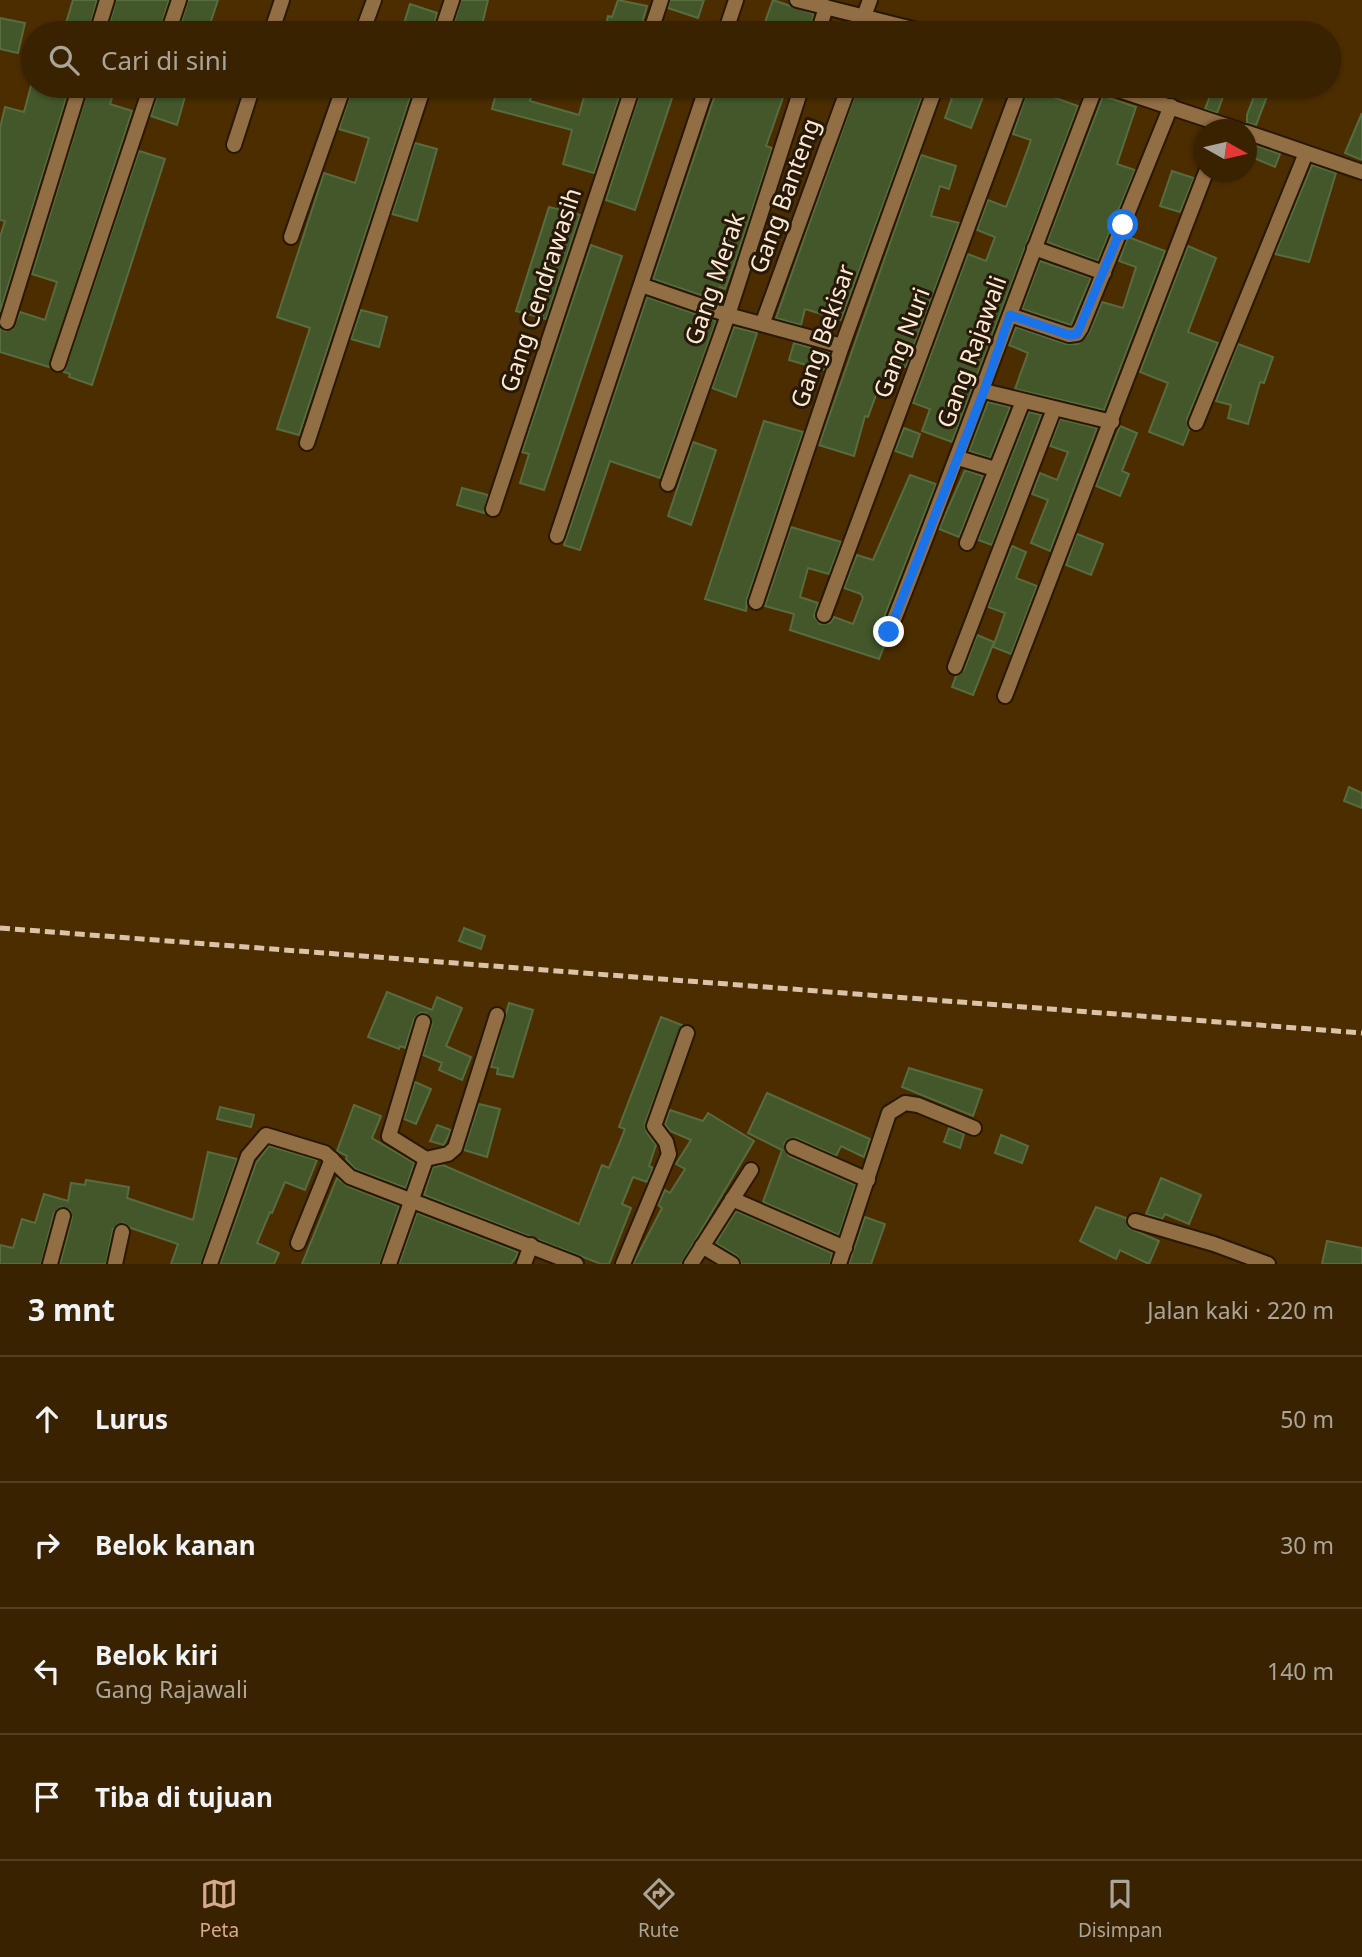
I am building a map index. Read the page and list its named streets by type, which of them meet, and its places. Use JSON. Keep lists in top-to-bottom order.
{
  "streets": {
    "street": [
      "Gang Banteng",
      "Gang Merak",
      "Gang Cendrawasih",
      "Gang Bekisar",
      "Gang Nuri",
      "Gang Rajawali"
    ]
  },
  "north": "right",
  "page": {
    "search": "Cari di sini",
    "heading": ["3 mnt", "Jalan kaki · 220 m"],
    "list": [
      ["Lurus", "50 m"],
      ["Belok kanan", "30 m"],
      ["Belok kiri", "Gang Rajawali", "140 m"],
      "Tiba di tujuan"
    ],
    "nav": ["Peta", "Rute", "Disimpan"]
  }
}
